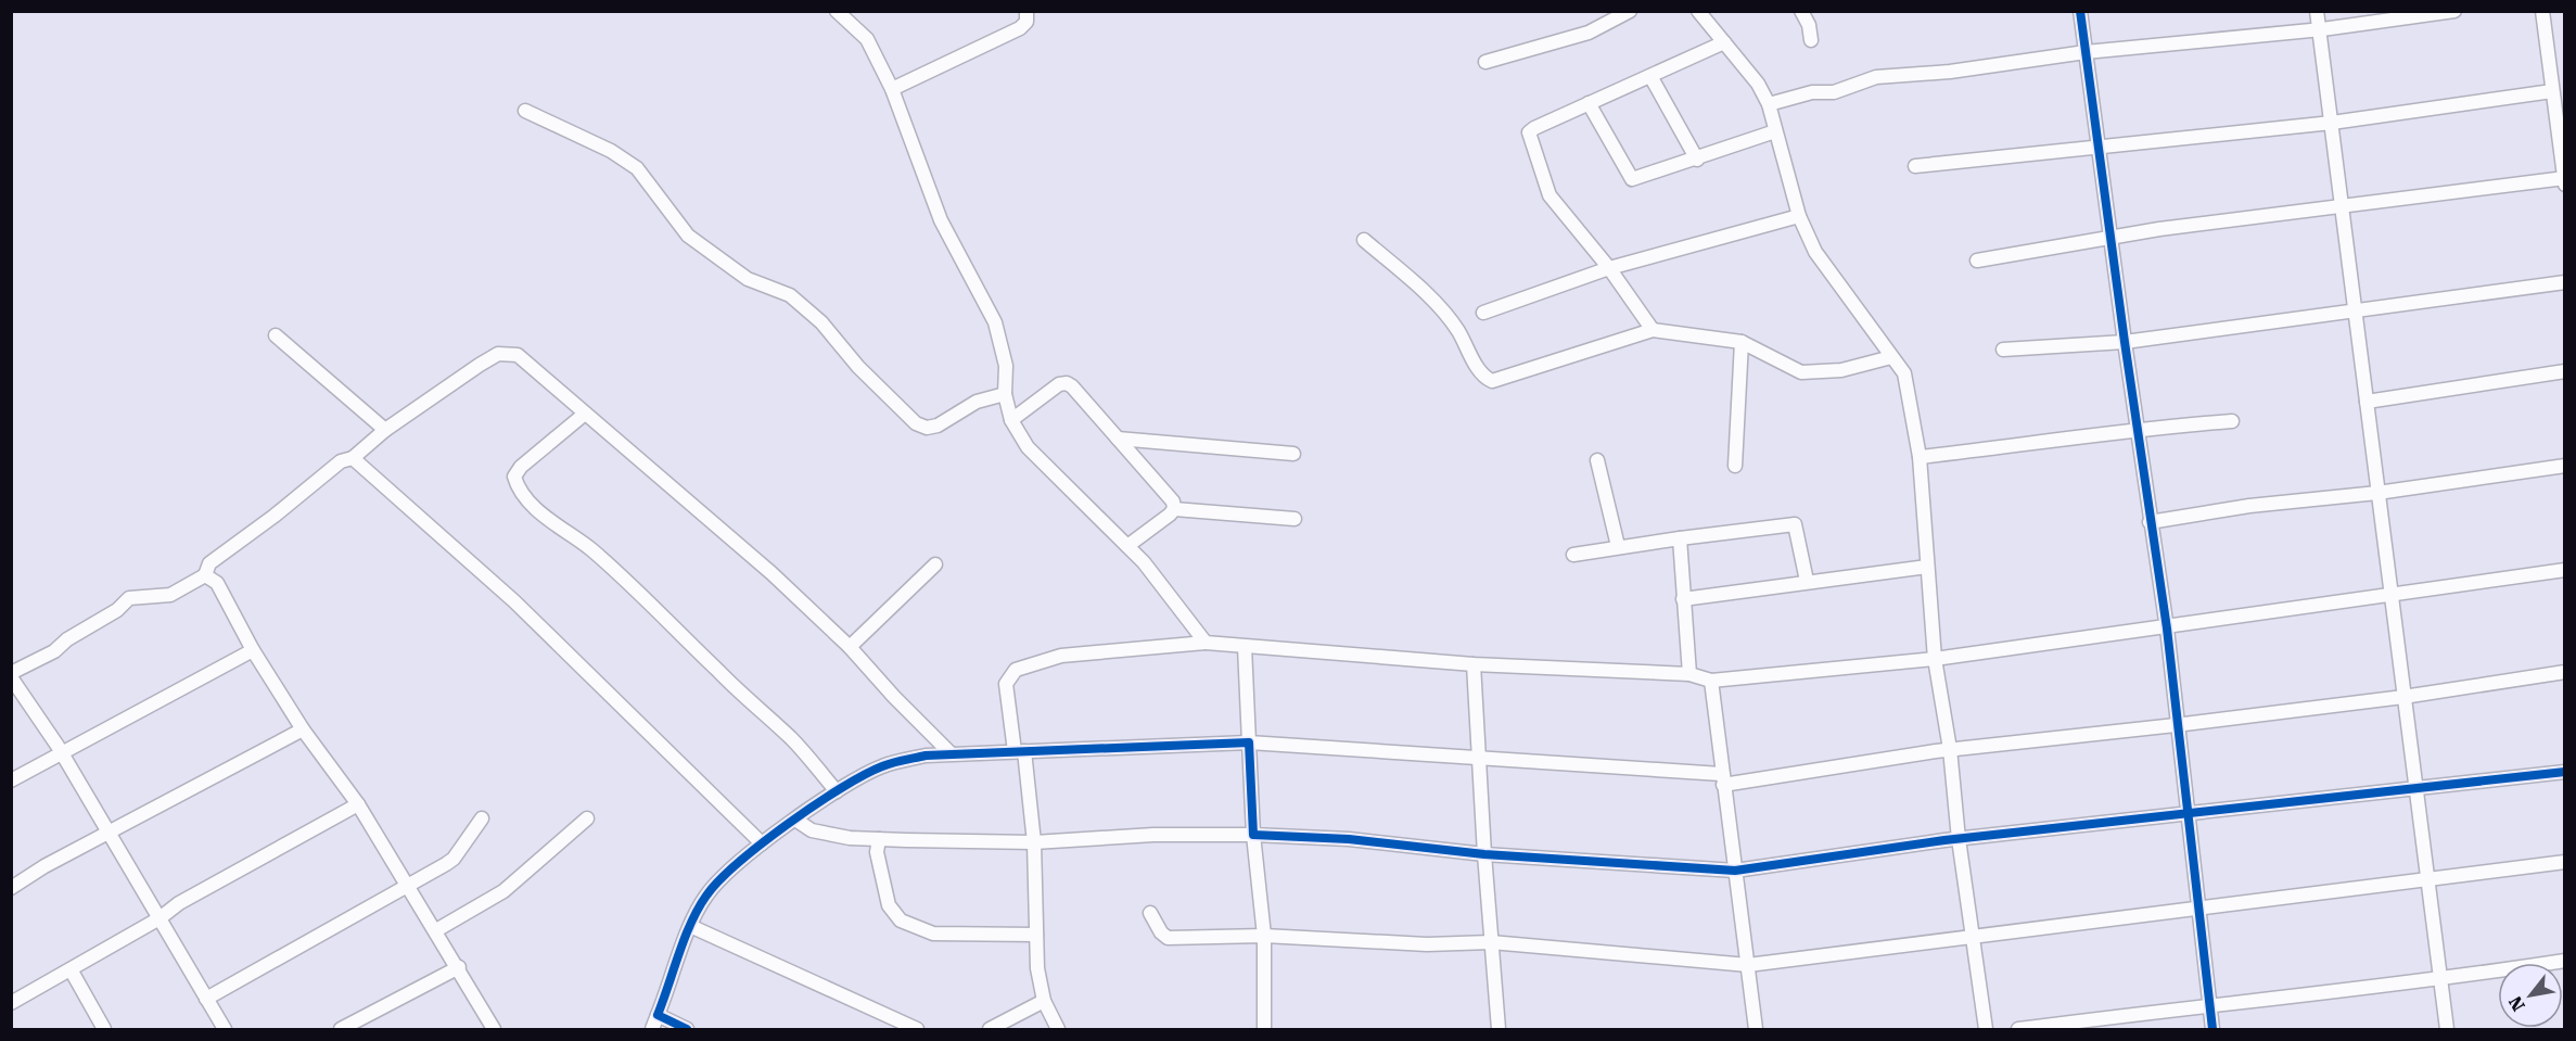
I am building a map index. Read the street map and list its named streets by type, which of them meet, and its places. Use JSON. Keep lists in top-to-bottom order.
{
  "north": "bottom left"
}
